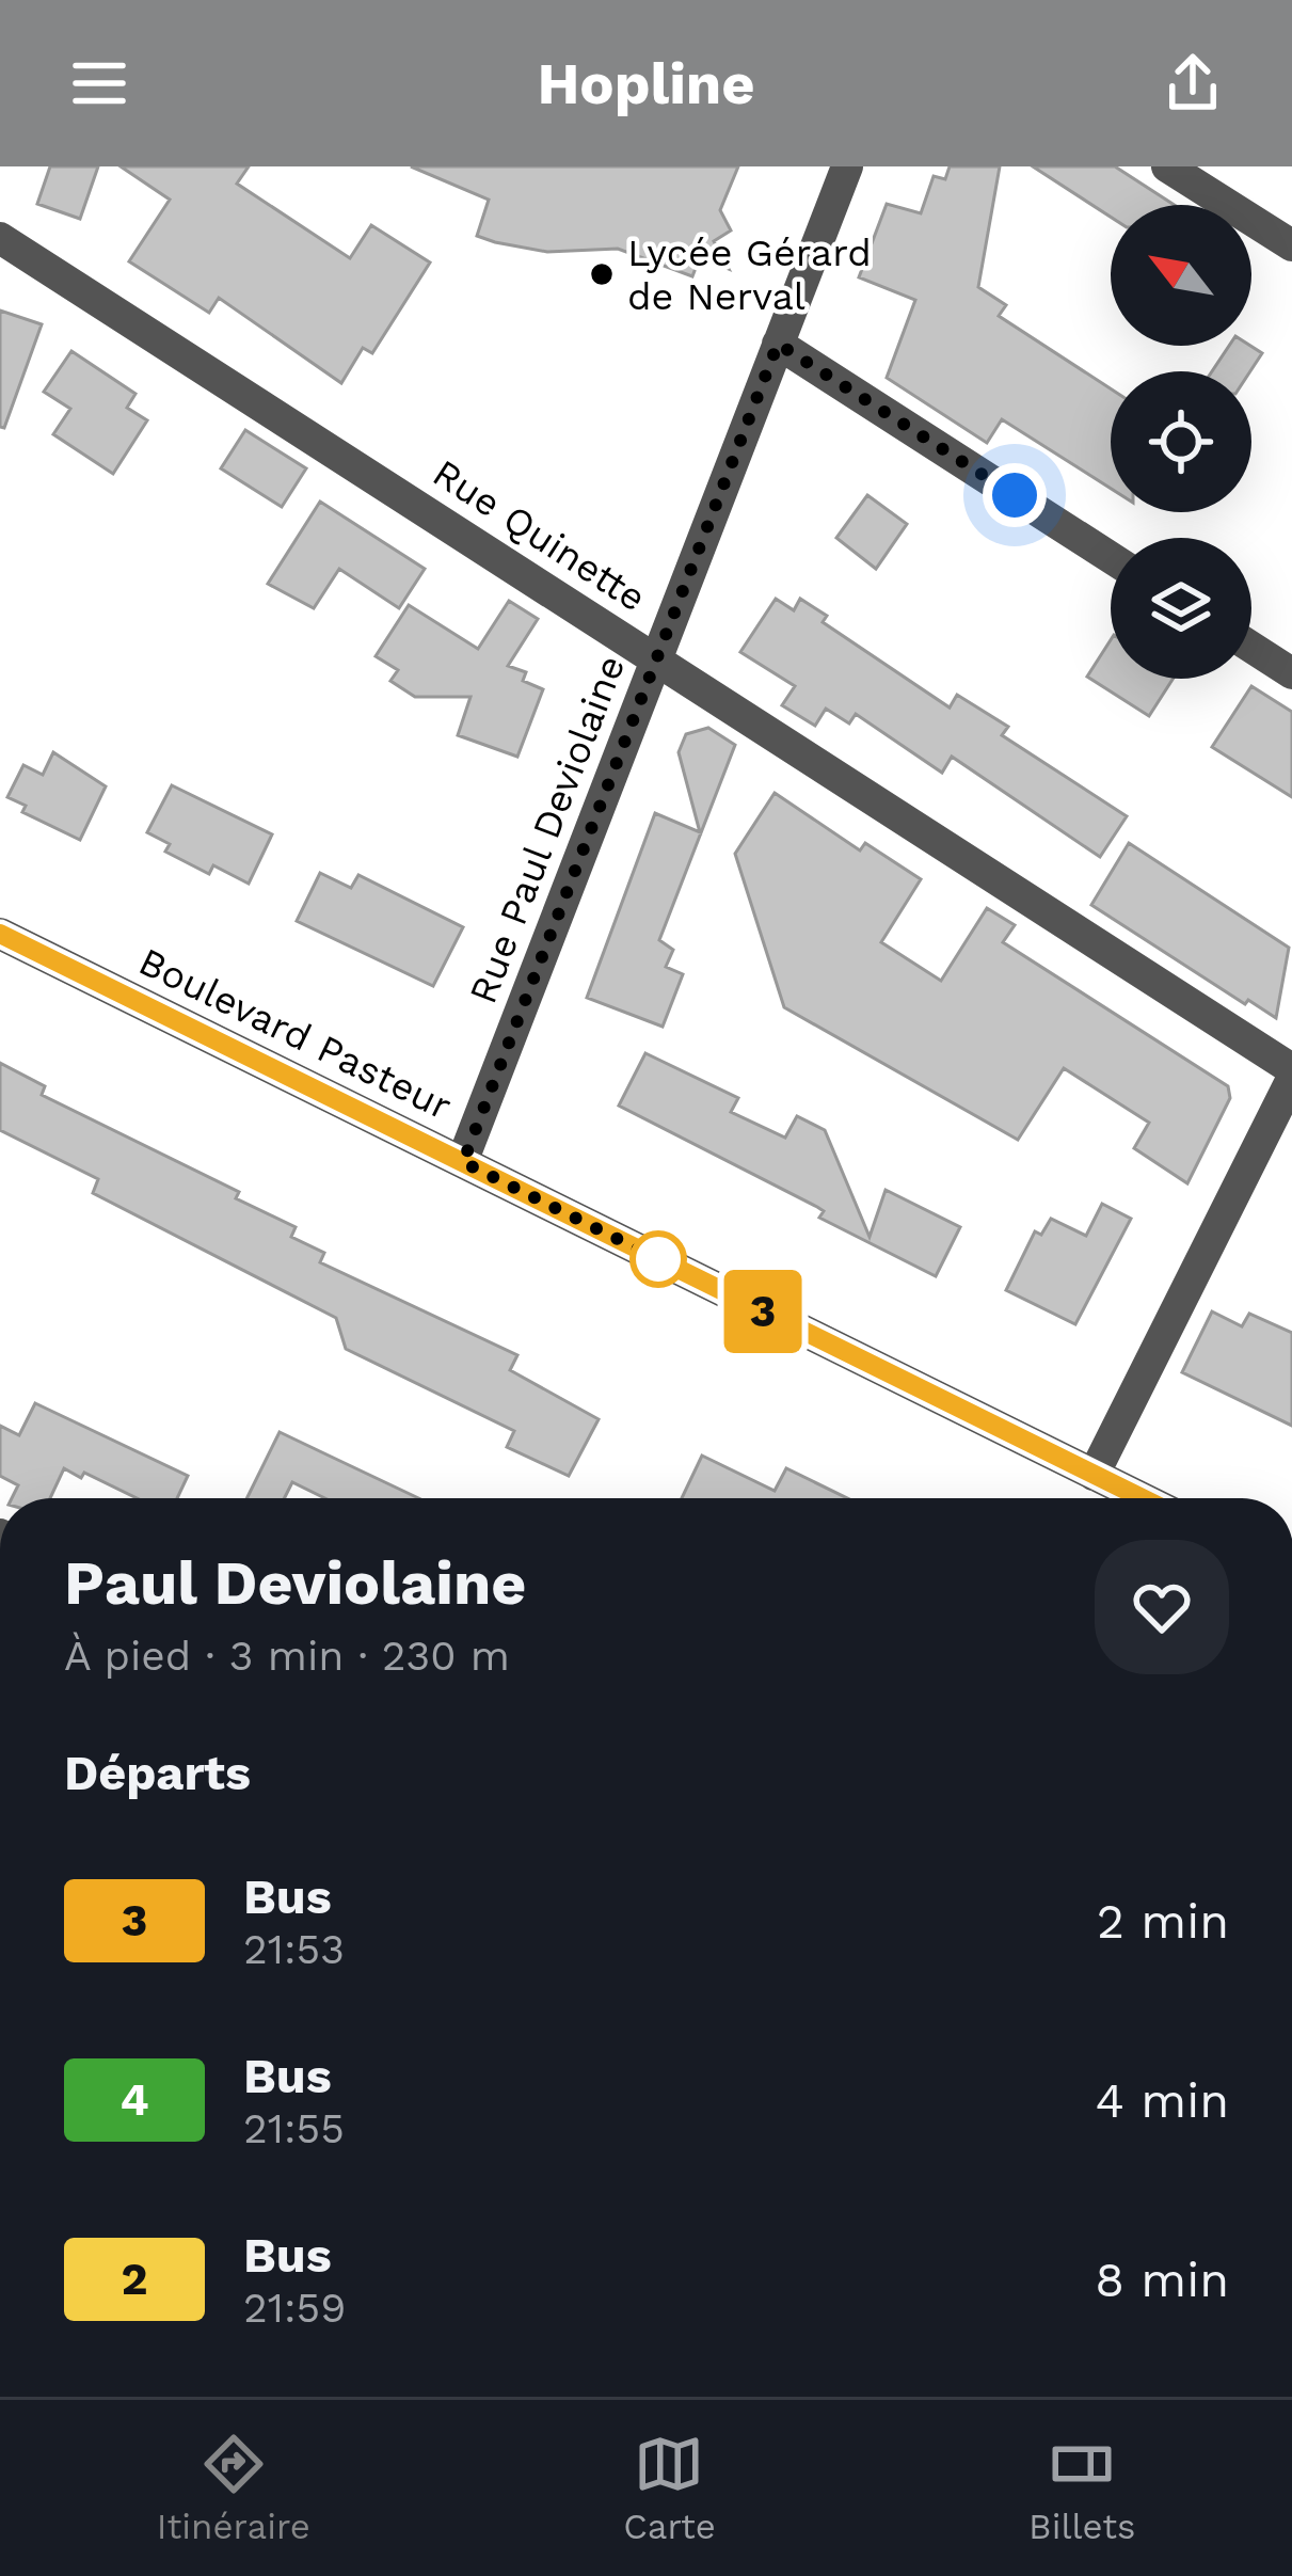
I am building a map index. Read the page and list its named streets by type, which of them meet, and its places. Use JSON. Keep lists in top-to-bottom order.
{
  "streets": {
    "street": ["Rue Quinette", "Rue Paul Deviolaine", "Boulevard Pasteur"]
  },
  "crossings": [
    ["Rue Quinette", "Rue Paul Deviolaine"],
    ["Rue Paul Deviolaine", "Boulevard Pasteur"]
  ],
  "places": ["Lycée Gérard de Nerval"],
  "lines": ["bus line 3"],
  "north": "top left",
  "page": {
    "header": "Hopline",
    "on_map": "3",
    "heading": [
      ["Paul Deviolaine", "À pied · 3 min · 230 m"],
      "Départs"
    ],
    "list": [
      {
        "mark": "3",
        "name": "Bus",
        "note": "21:53",
        "value": "2 min"
      },
      {
        "mark": "4",
        "name": "Bus",
        "note": "21:55",
        "value": "4 min"
      },
      {
        "mark": "2",
        "name": "Bus",
        "note": "21:59",
        "value": "8 min"
      }
    ],
    "tabs": ["Itinéraire", "Carte", "Billets"]
  }
}
